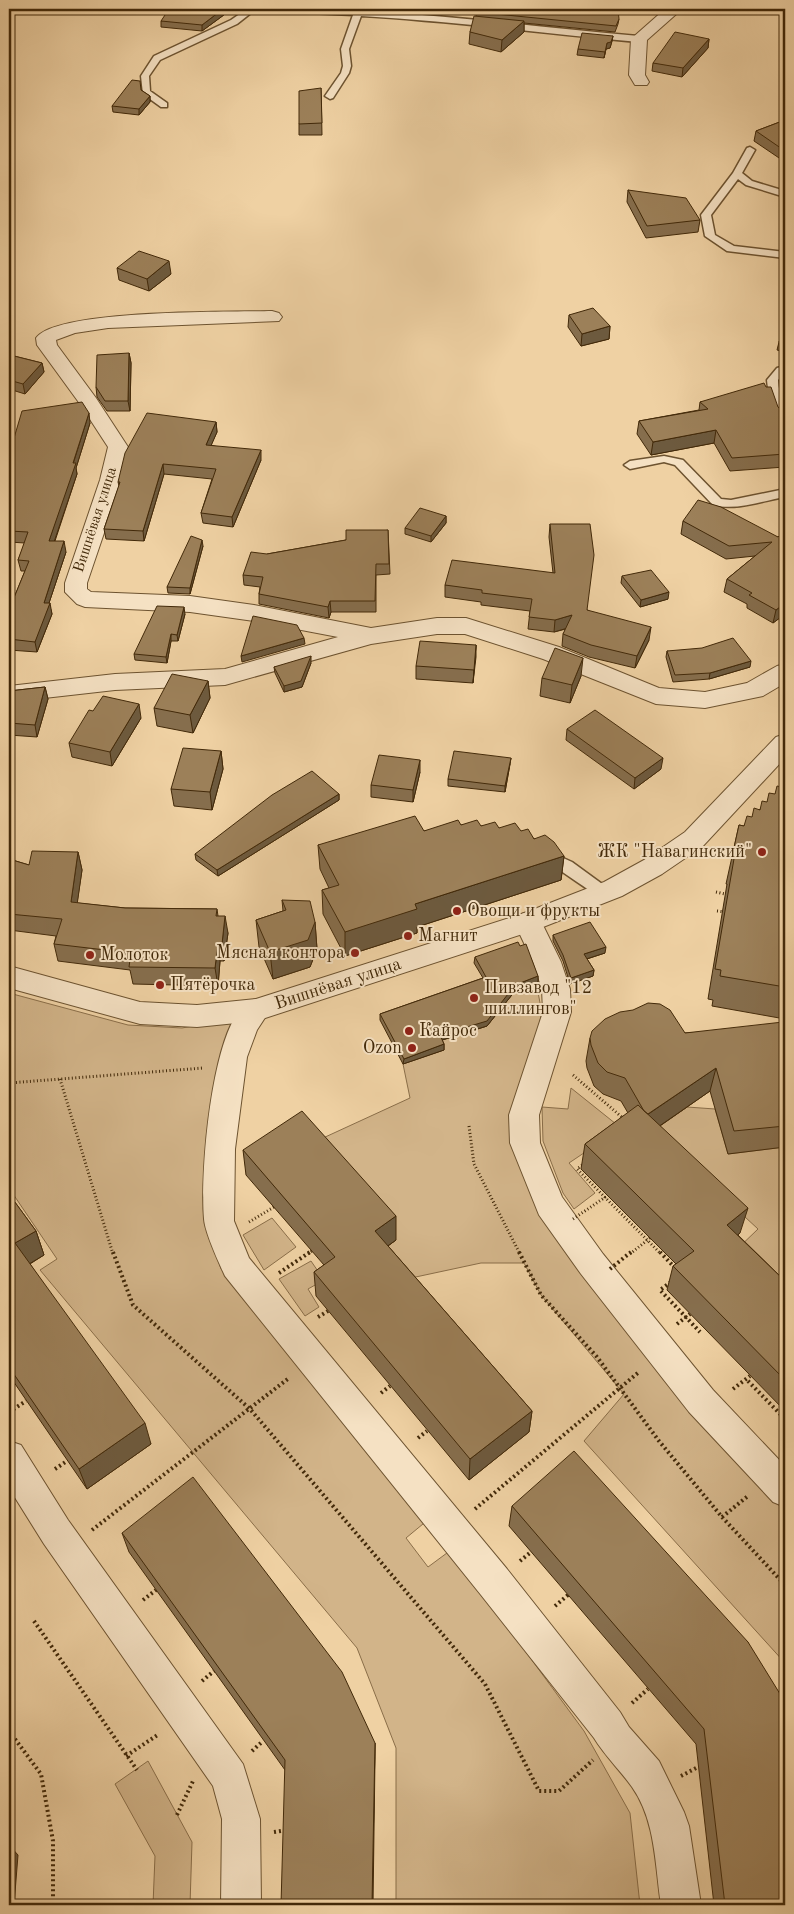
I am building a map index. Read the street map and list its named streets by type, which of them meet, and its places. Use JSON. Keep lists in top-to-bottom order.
{
  "streets": {
    "street": ["Вишнёвая улица"]
  },
  "places": [
    "ЖК \"Навагинский\"",
    "Овощи и фрукты",
    "Магнит",
    "Мясная контора",
    "Молоток",
    "Пятёрочка",
    "Пивзавод \"12 шиллингов\"",
    "Кайрос",
    "Ozon"
  ]
}
